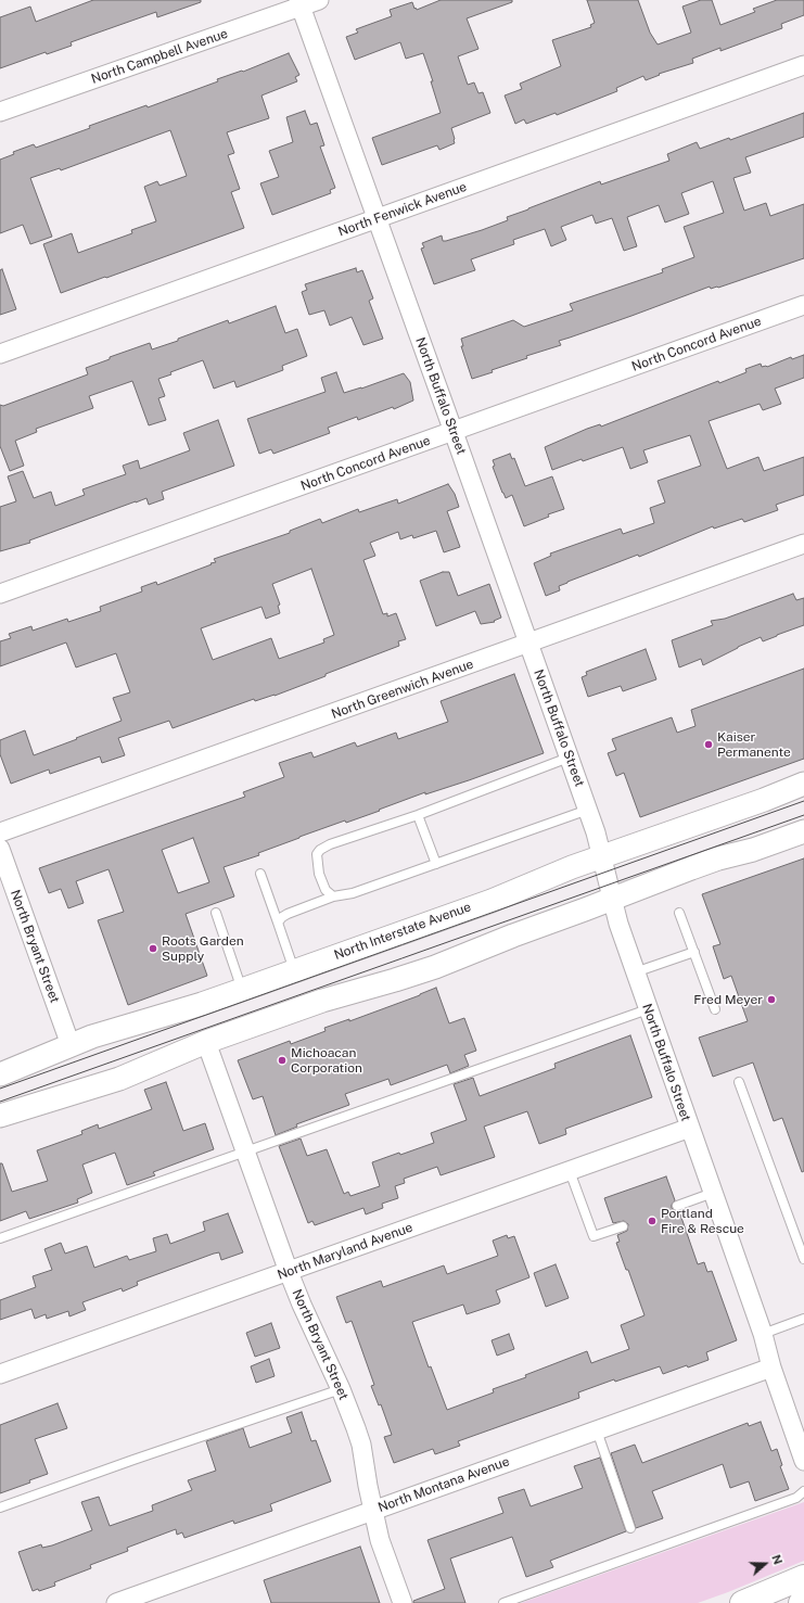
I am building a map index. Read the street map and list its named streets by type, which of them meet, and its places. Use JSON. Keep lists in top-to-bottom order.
{
  "streets": {
    "street": [
      "North Campbell Avenue",
      "North Fenwick Avenue",
      "North Concord Avenue",
      "North Buffalo Street",
      "North Greenwich Avenue",
      "North Interstate Avenue",
      "North Bryant Street",
      "North Maryland Avenue",
      "North Montana Avenue"
    ]
  },
  "crossings": [
    ["North Campbell Avenue", "North Buffalo Street"],
    ["North Fenwick Avenue", "North Buffalo Street"],
    ["North Concord Avenue", "North Buffalo Street"],
    ["North Buffalo Street", "North Greenwich Avenue"],
    ["North Buffalo Street", "North Interstate Avenue"],
    ["North Buffalo Street", "North Maryland Avenue"],
    ["North Buffalo Street", "North Montana Avenue"],
    ["North Interstate Avenue", "North Bryant Street"],
    ["North Bryant Street", "North Maryland Avenue"],
    ["North Bryant Street", "North Montana Avenue"]
  ],
  "places": [
    "Kaiser Permanente",
    "Roots Garden Supply",
    "Fred Meyer",
    "Michoacan Corporation",
    "Portland Fire & Rescue"
  ],
  "north": "right"
}
